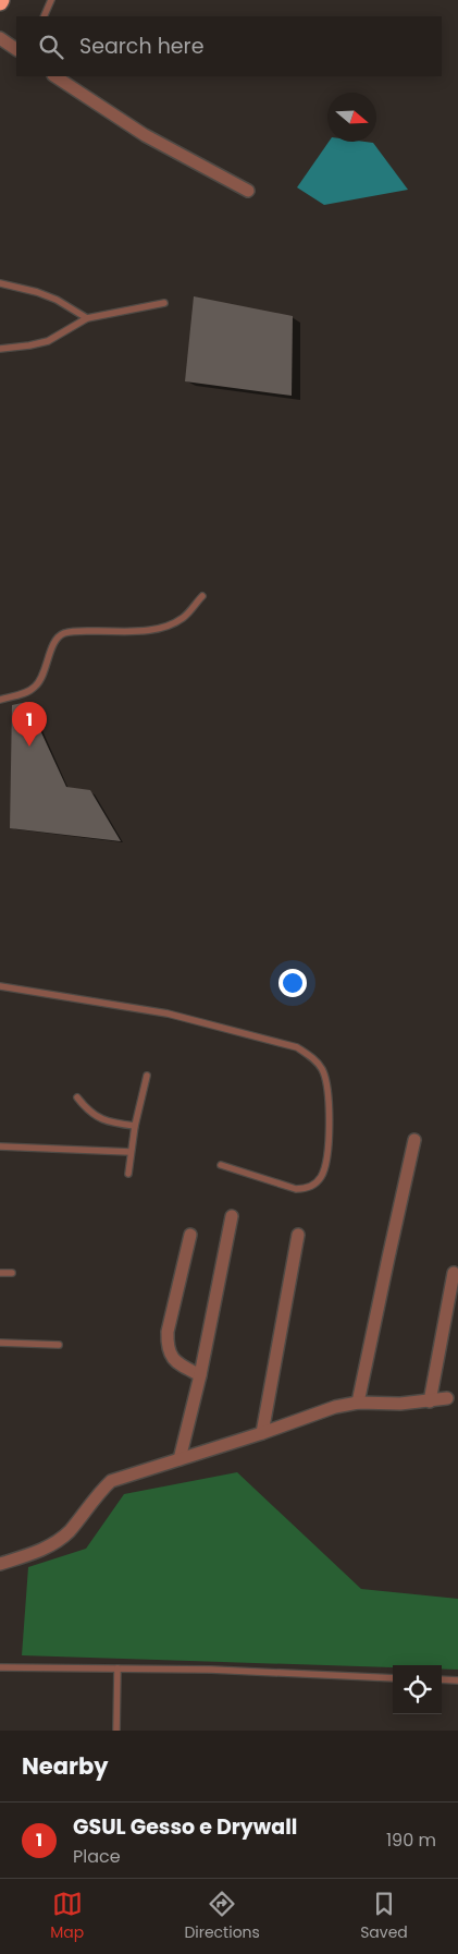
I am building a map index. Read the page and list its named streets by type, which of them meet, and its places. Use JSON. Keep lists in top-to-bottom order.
{
  "north": "right",
  "page": {
    "search": "Search here",
    "pins": "1",
    "heading": "Nearby",
    "list": [
      {
        "mark": "1",
        "name": "GSUL Gesso e Drywall",
        "note": "Place",
        "value": "190 m"
      }
    ],
    "nav": ["Map", "Directions", "Saved"]
  }
}
